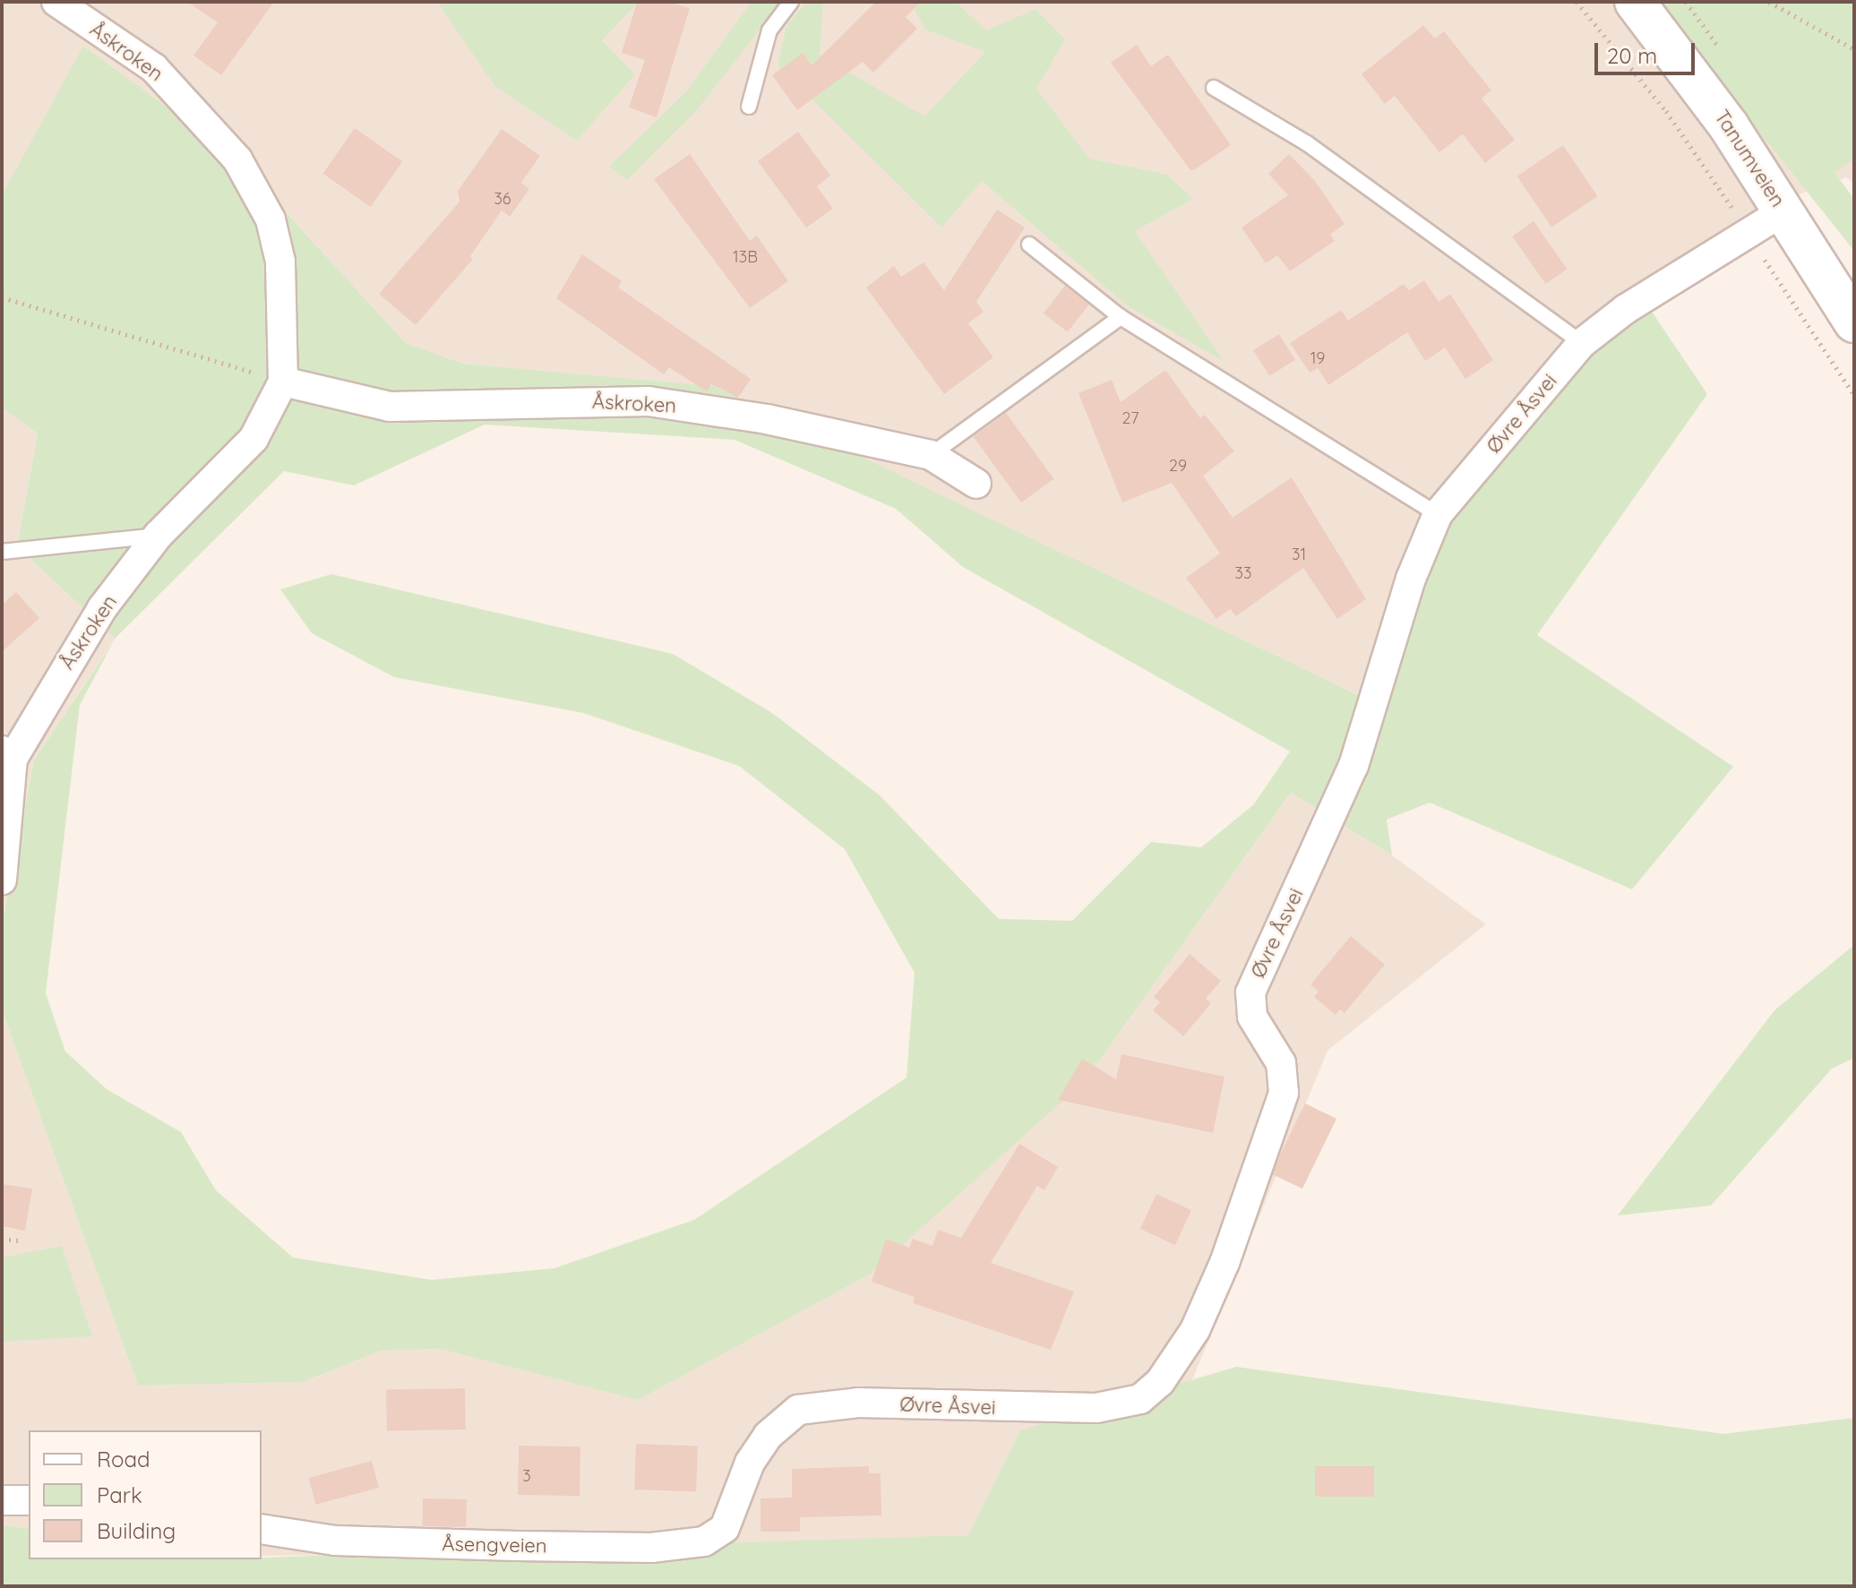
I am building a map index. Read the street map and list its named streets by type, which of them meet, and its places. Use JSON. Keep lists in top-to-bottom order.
{
  "streets": {
    "main road": ["Tanumveien"],
    "street": ["Åskroken", "Øvre Åsvei", "Åsengveien"]
  },
  "crossings": [
    ["Tanumveien", "Øvre Åsvei"],
    ["Øvre Åsvei", "Åsengveien"]
  ],
  "house_numbers": [
    "36",
    "13B",
    "19",
    "27",
    "29",
    "31",
    "33",
    "3"
  ],
  "legend": ["Road", "Park", "Building"],
  "scale_bar": "20 m"
}
